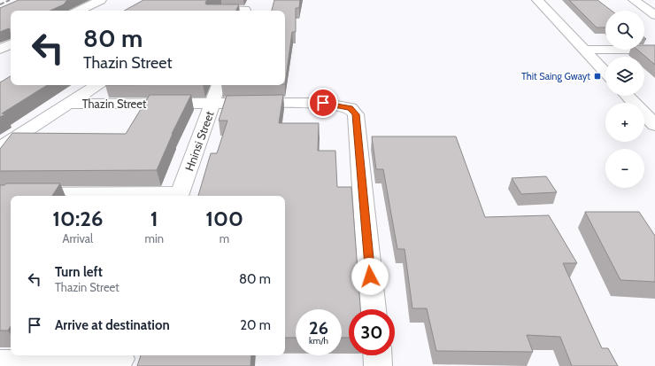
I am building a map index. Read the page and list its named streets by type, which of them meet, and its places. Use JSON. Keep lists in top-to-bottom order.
{
  "streets": {
    "street": ["Thazin Street", "Hninsi Street"]
  },
  "crossings": [
    ["Thazin Street", "Hninsi Street"]
  ],
  "places": {
    "transit": ["Thit Saing Gwayt"]
  },
  "page": {
    "map_buttons": ["+", "−"],
    "turn": ["80 m", "Thazin Street"],
    "eta": [
      "10:26",
      "Arrival",
      "1",
      "min",
      "100",
      "m"
    ],
    "list": [
      {
        "name": "Turn left",
        "note": "Thazin Street",
        "value": "80 m"
      },
      {
        "name": "Arrive at destination",
        "value": "20 m"
      }
    ],
    "speed": "26 km/h",
    "limit": "30"
  }
}
